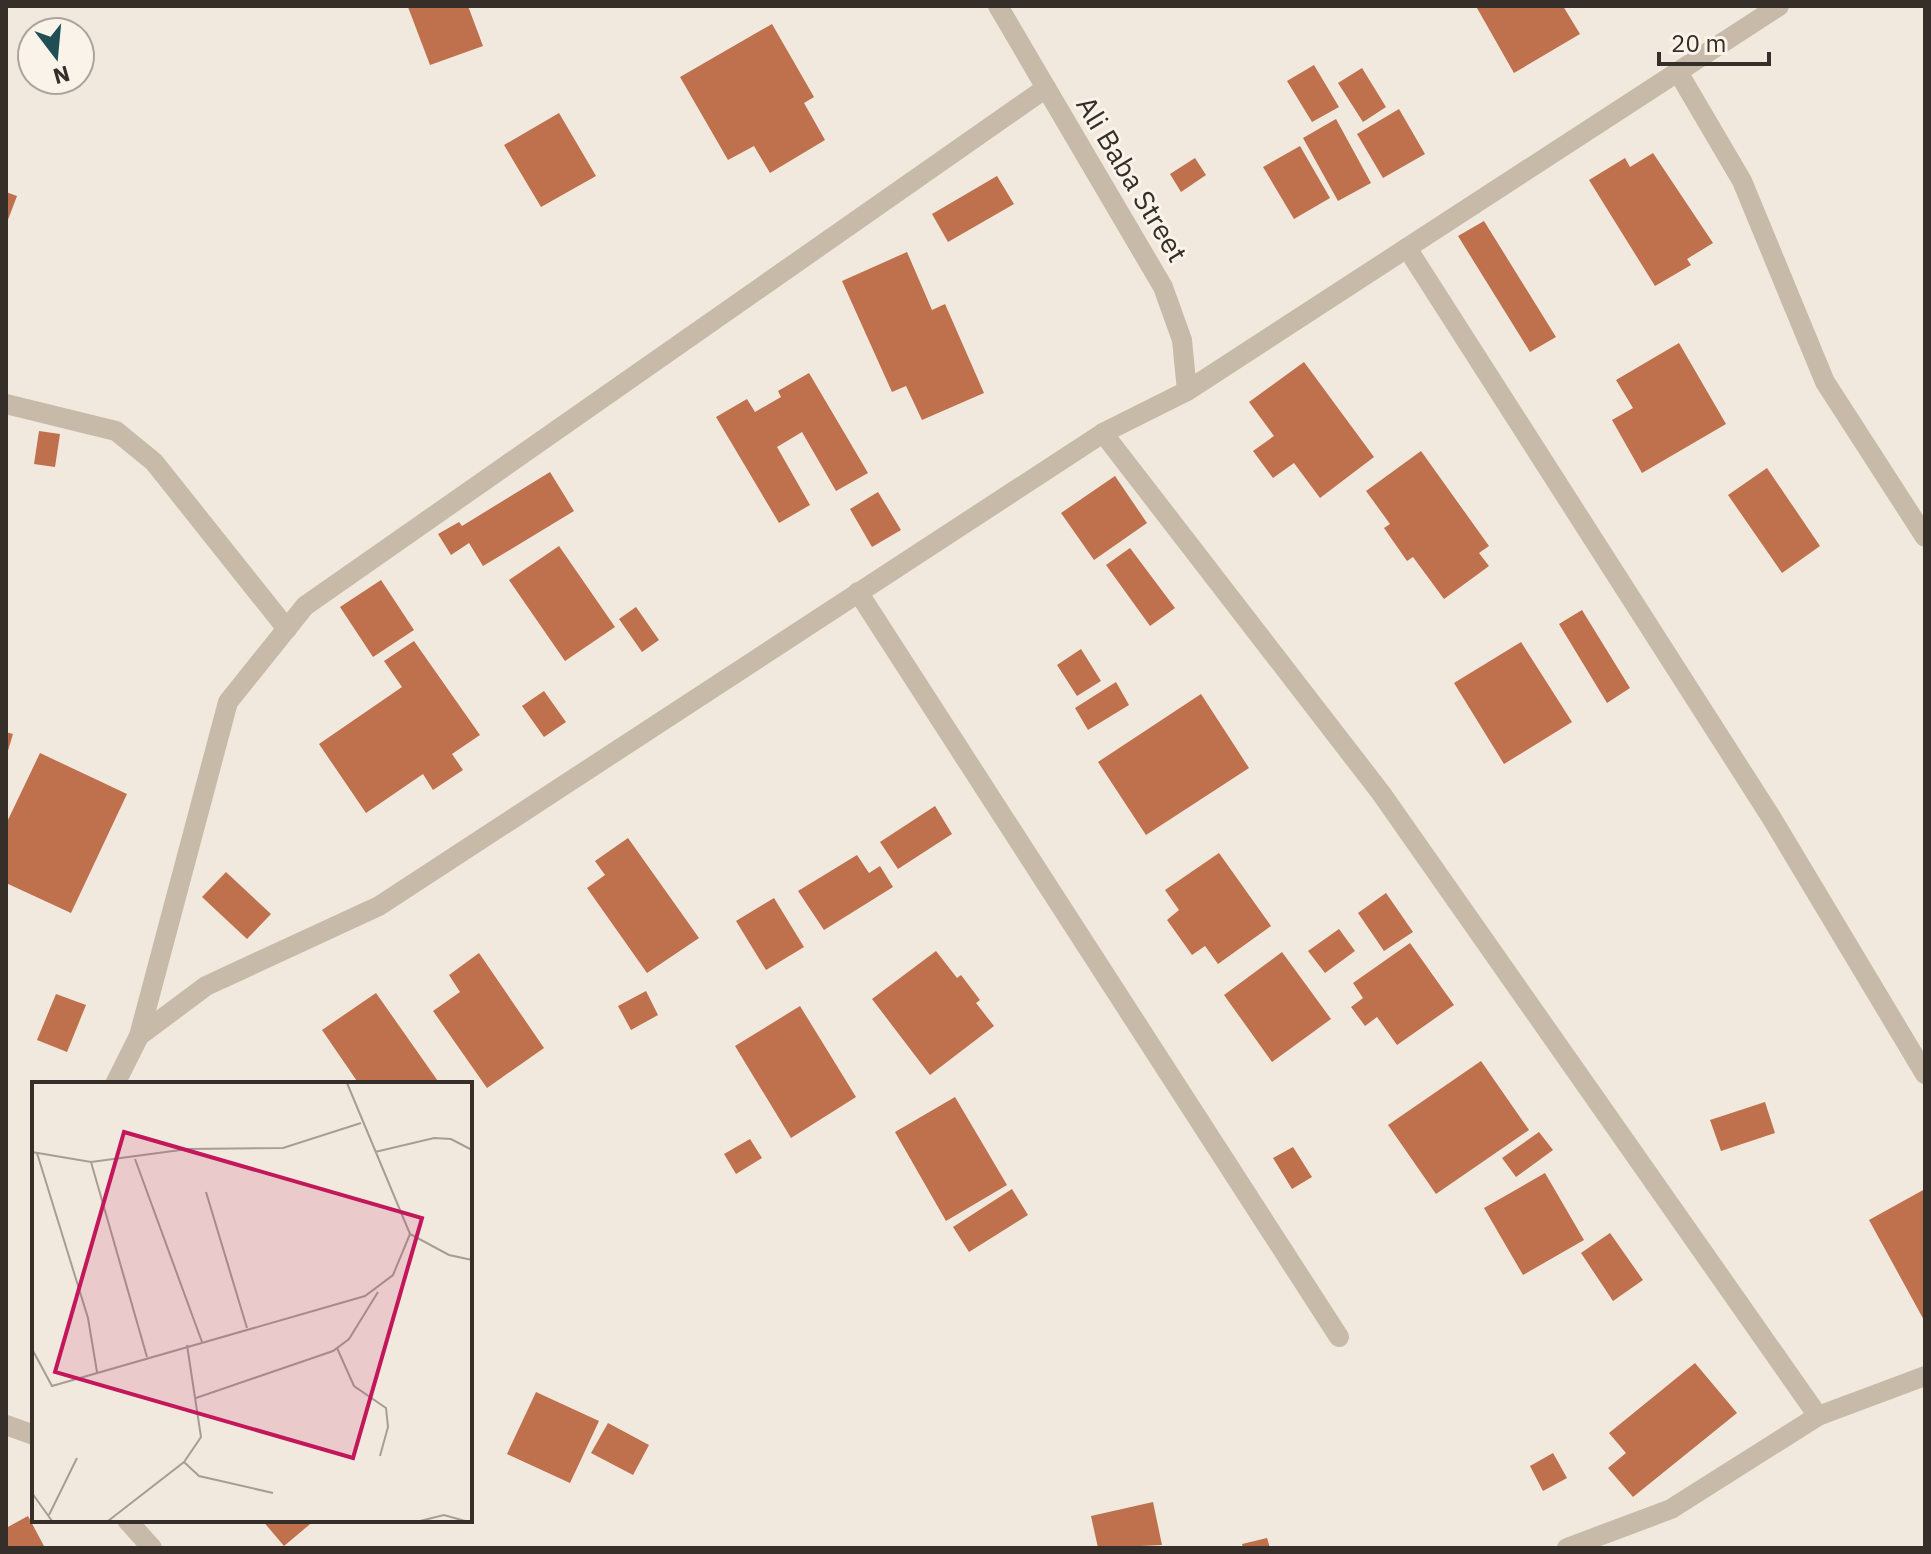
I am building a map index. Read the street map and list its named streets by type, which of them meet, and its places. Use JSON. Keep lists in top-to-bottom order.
{
  "streets": {
    "street": ["Ali Baba Street"]
  },
  "scale_bar": "20 m",
  "north": "bottom"
}
